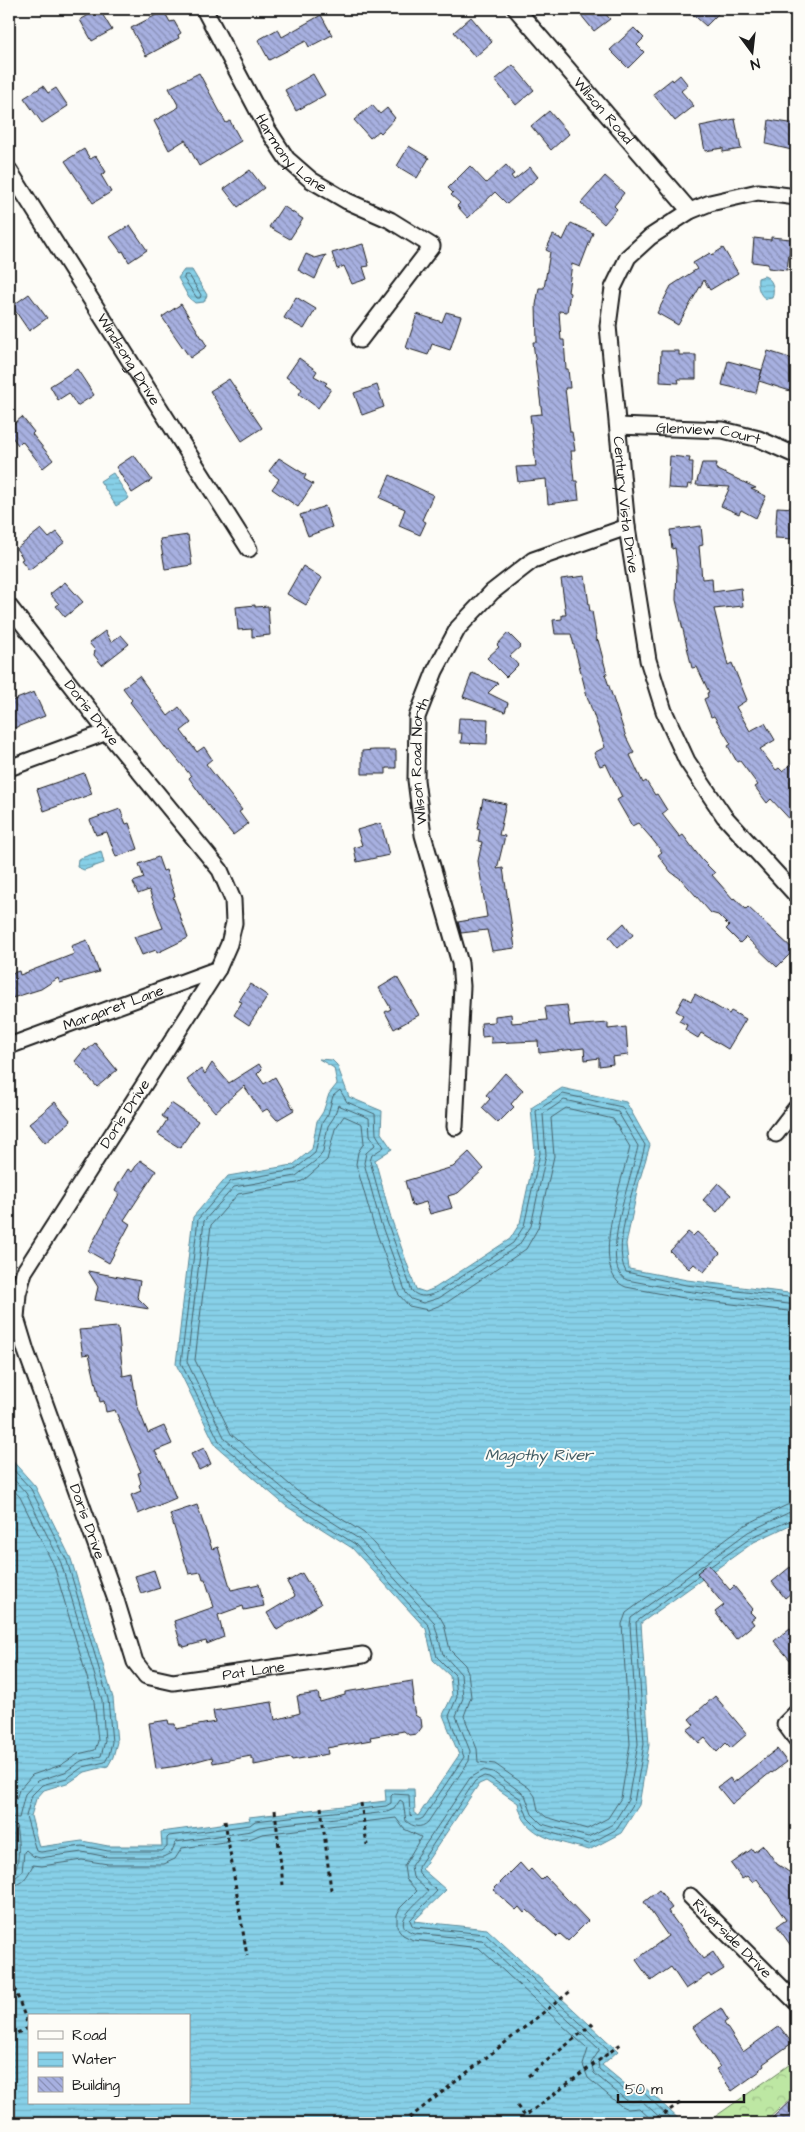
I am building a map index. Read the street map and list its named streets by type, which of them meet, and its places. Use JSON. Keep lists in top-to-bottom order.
{
  "streets": {
    "street": [
      "Wilson Road",
      "Harmony Lane",
      "Windsong Drive",
      "Glenview Court",
      "Century Vista Drive",
      "Doris Drive",
      "Wilson Road North",
      "Margaret Lane",
      "Pat Lane",
      "Riverside Drive"
    ]
  },
  "crossings": [
    ["Wilson Road", "Century Vista Drive"],
    ["Glenview Court", "Century Vista Drive"],
    ["Century Vista Drive", "Wilson Road North"],
    ["Doris Drive", "Margaret Lane"],
    ["Doris Drive", "Pat Lane"]
  ],
  "water": ["Magothy River"],
  "legend": ["Road", "Water", "Building"],
  "scale_bar": "50 m",
  "north": "bottom"
}
